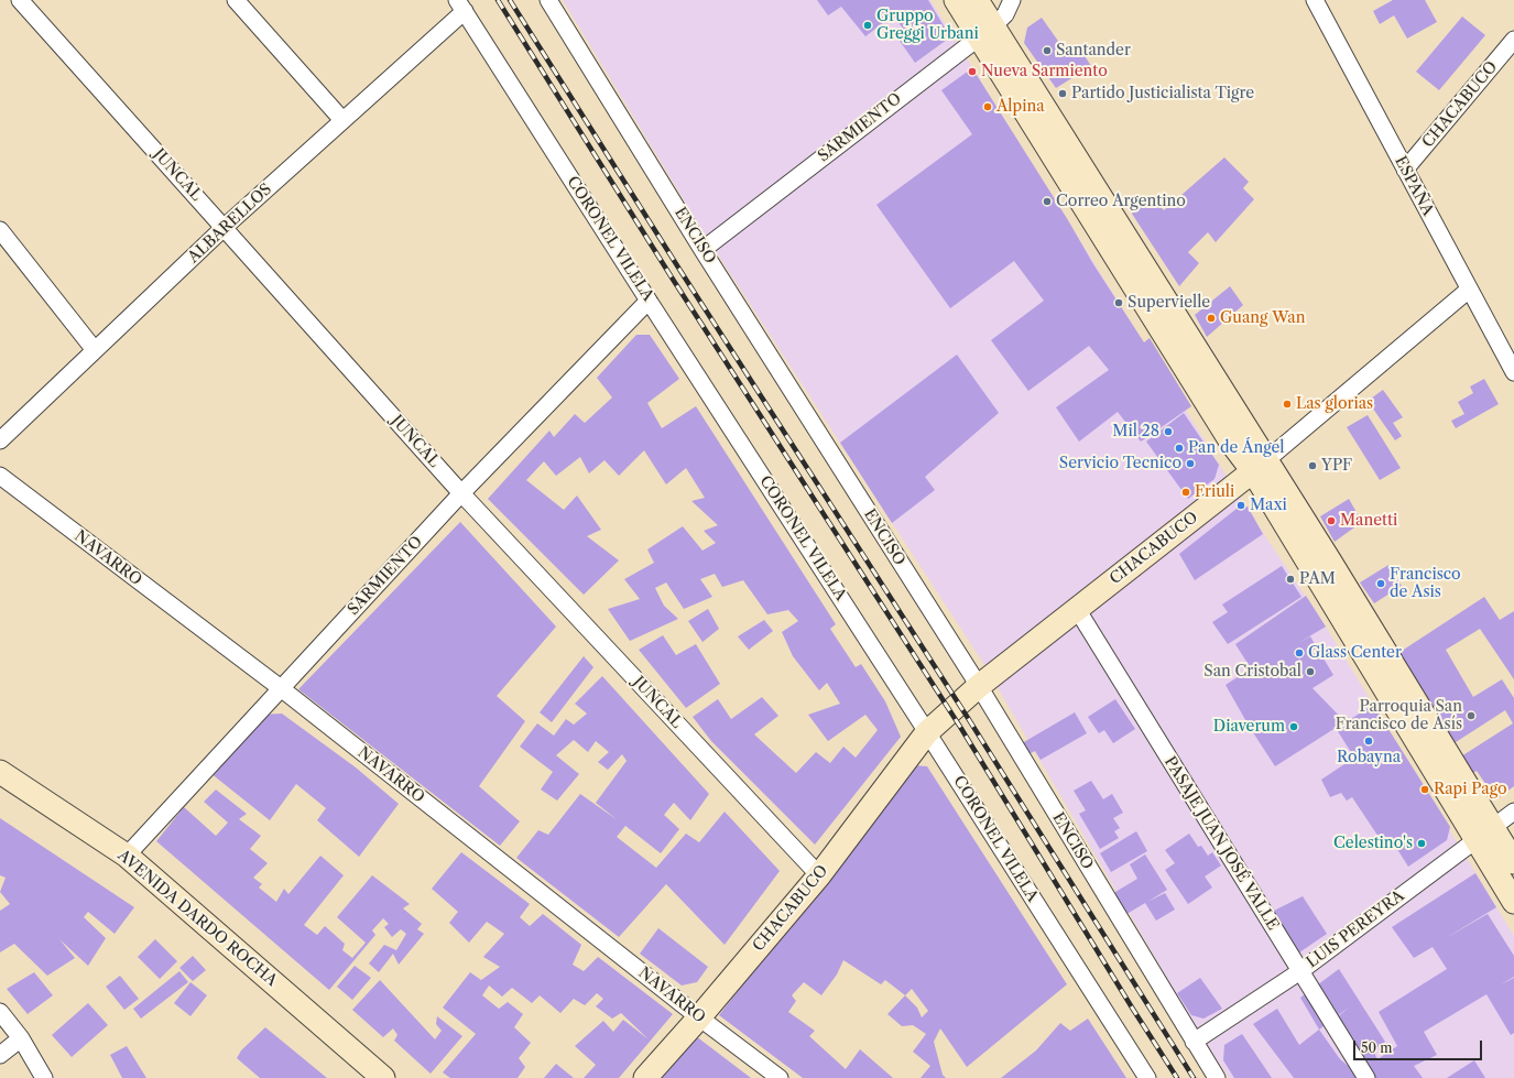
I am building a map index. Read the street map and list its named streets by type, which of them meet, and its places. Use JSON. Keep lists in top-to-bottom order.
{
  "streets": {
    "main road": ["CHACABUCO", "AVENIDA DARDO ROCHA"],
    "street": [
      "SARMIENTO",
      "JUNCAL",
      "ESPAÑA",
      "ALBARELLOS",
      "ENCISO",
      "CORONEL VILELA",
      "NAVARRO",
      "PASAJE JUAN JOSÉ VALLE",
      "LUIS PEREYRA"
    ]
  },
  "crossings": [
    ["CHACABUCO", "JUNCAL"],
    ["CHACABUCO", "ESPAÑA"],
    ["CHACABUCO", "ENCISO"],
    ["CHACABUCO", "CORONEL VILELA"],
    ["CHACABUCO", "NAVARRO"],
    ["CHACABUCO", "PASAJE JUAN JOSÉ VALLE"],
    ["SARMIENTO", "JUNCAL"],
    ["SARMIENTO", "ENCISO"],
    ["SARMIENTO", "CORONEL VILELA"],
    ["SARMIENTO", "NAVARRO"],
    ["SARMIENTO", "AVENIDA DARDO ROCHA"],
    ["JUNCAL", "ALBARELLOS"],
    ["ALBARELLOS", "CORONEL VILELA"],
    ["ENCISO", "LUIS PEREYRA"],
    ["PASAJE JUAN JOSÉ VALLE", "LUIS PEREYRA"]
  ],
  "places": [
    "Gruppo Greggi Urbani",
    "Santander",
    "Nueva Sarmiento",
    "Partido Justicialista Tigre",
    "Alpina",
    "Correo Argentino",
    "Supervielle",
    "Guang Wan",
    "Las glorias",
    "Mil 28",
    "Pan de Ángel",
    "Servicio Tecnico",
    "YPF",
    "Friuli",
    "Maxi",
    "Manetti",
    "PAM",
    "Francisco de Asis",
    "Glass Center",
    "San Cristobal",
    "Parroquia San Francisco de Asís",
    "Diaverum",
    "Robayna",
    "Rapi Pago",
    "Celestino's"
  ],
  "scale_bar": "50 m"
}
